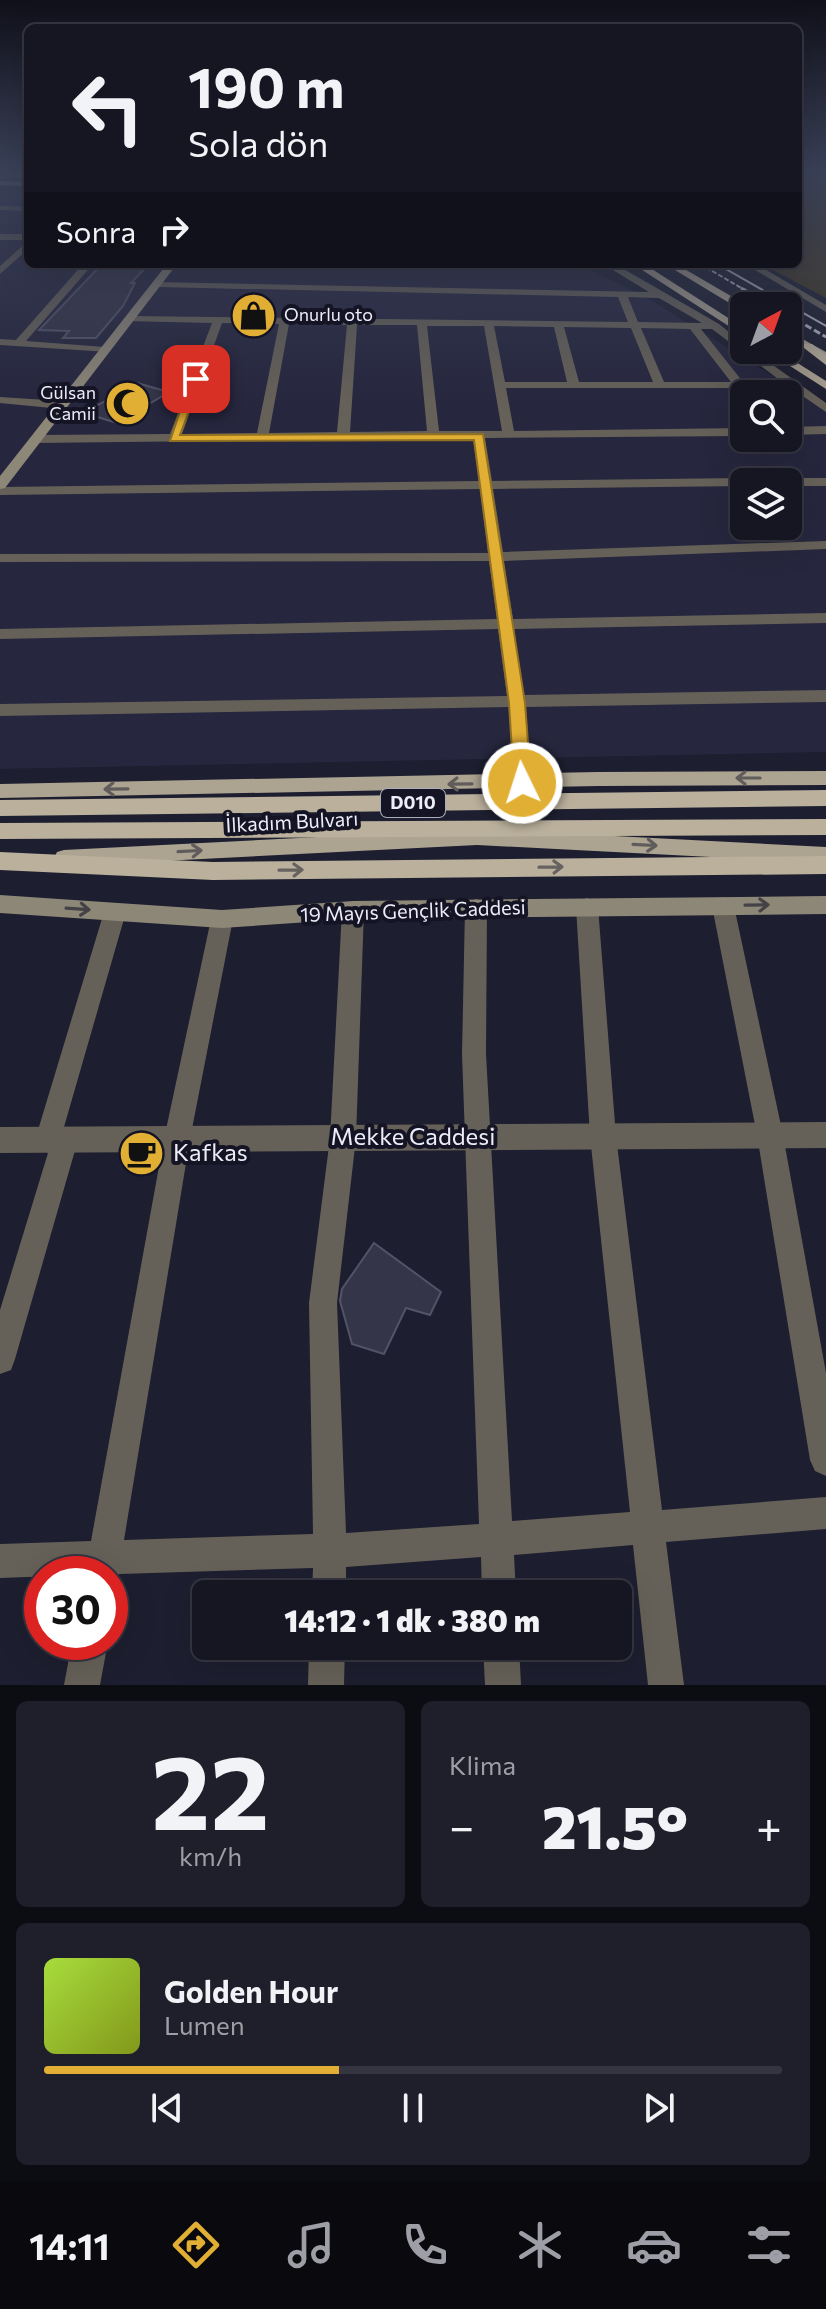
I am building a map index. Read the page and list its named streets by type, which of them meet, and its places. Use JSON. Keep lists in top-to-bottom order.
{
  "streets": {
    "highway": ["D010", "İlkadım Bulvarı"],
    "main road": ["19 Mayıs Gençlik Caddesi"],
    "street": ["Mekke Caddesi"]
  },
  "places": {
    "shop": ["Onurlu oto"],
    "mosque": ["Gülsan Camii"],
    "cafe": ["Kafkas"]
  },
  "north": "top right",
  "page": {
    "turn": ["190 m", "Sola dön"],
    "then": "Sonra",
    "limit": "30",
    "trip": "14:12 · 1 dk · 380 m",
    "tile": [
      ["22", "km/h"],
      "Klima"
    ],
    "heat": ["−", "21.5°", "+"],
    "song": ["Golden Hour", "Lumen"],
    "tabs": "14:11"
  }
}
